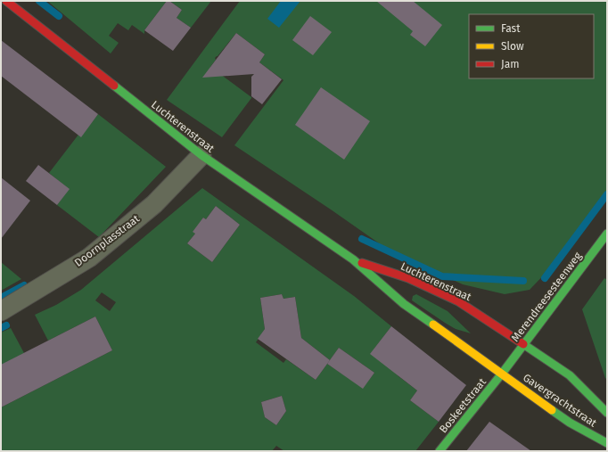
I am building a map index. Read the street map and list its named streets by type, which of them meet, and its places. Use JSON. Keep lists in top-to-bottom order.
{
  "streets": {
    "street": [
      "Luchterenstraat",
      "Doornplasstraat",
      "Merendreesesteenweg",
      "Gavergrachtstraat",
      "Boskeetstraat"
    ]
  },
  "crossings": [
    ["Luchterenstraat", "Doornplasstraat"],
    ["Luchterenstraat", "Merendreesesteenweg"],
    ["Luchterenstraat", "Gavergrachtstraat"],
    ["Luchterenstraat", "Boskeetstraat"],
    ["Merendreesesteenweg", "Gavergrachtstraat"],
    ["Merendreesesteenweg", "Boskeetstraat"],
    ["Gavergrachtstraat", "Boskeetstraat"]
  ],
  "legend": ["Fast", "Slow", "Jam"]
}
